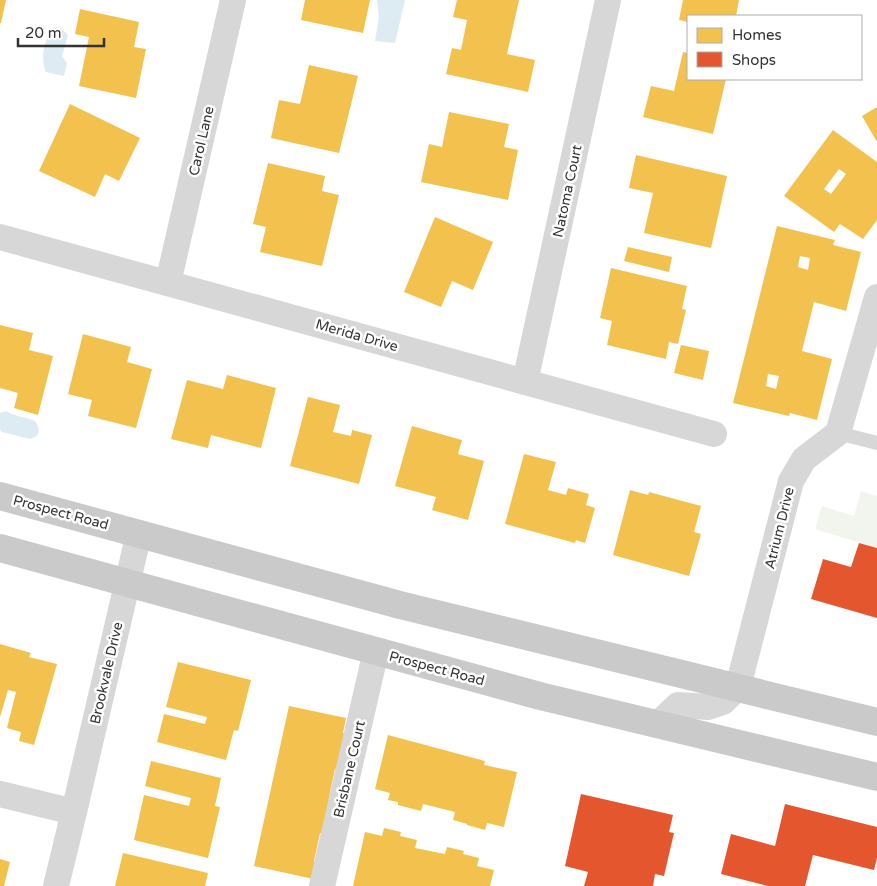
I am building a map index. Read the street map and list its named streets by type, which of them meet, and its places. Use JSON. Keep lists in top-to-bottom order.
{
  "streets": {
    "main road": ["Prospect Road"],
    "street": [
      "Carol Lane",
      "Natoma Court",
      "Merida Drive",
      "Atrium Drive",
      "Brookvale Drive",
      "Brisbane Court"
    ]
  },
  "crossings": [
    ["Carol Lane", "Merida Drive"],
    ["Natoma Court", "Merida Drive"],
    ["Prospect Road", "Atrium Drive"],
    ["Prospect Road", "Brookvale Drive"],
    ["Prospect Road", "Brisbane Court"]
  ],
  "legend": ["Homes", "Shops"],
  "scale_bar": "20 m"
}
